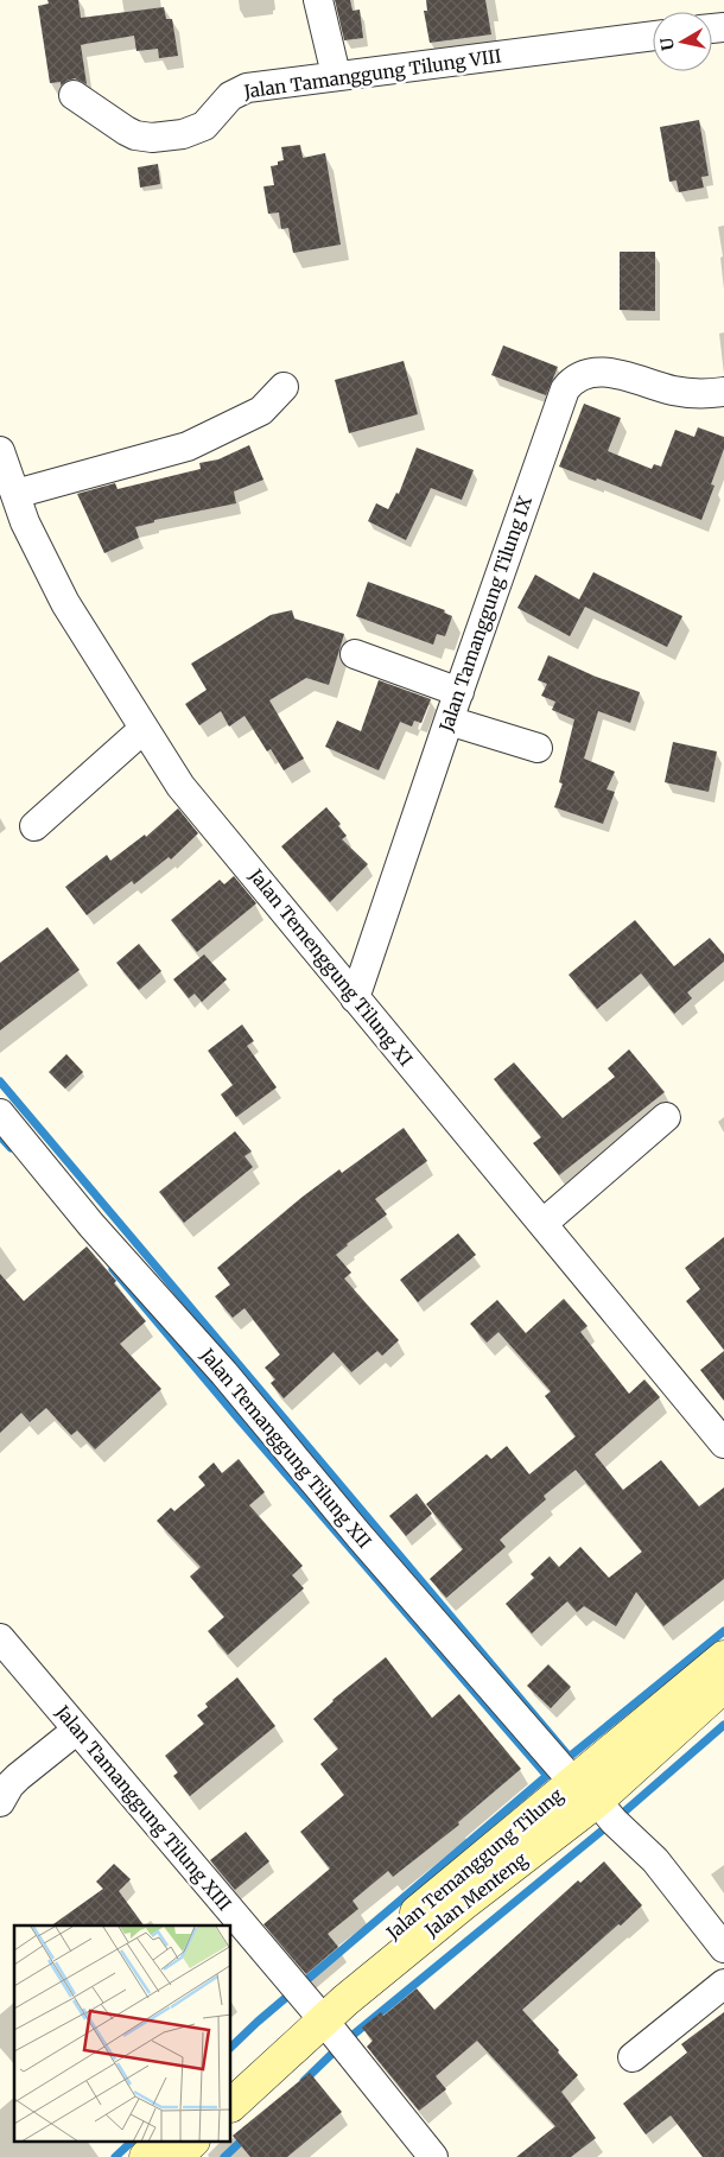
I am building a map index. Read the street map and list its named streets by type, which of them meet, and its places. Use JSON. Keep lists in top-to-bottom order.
{
  "streets": {
    "street": [
      "Jalan Tamanggung Tilung VIII",
      "Jalan Tamanggung Tilung IX",
      "Jalan Temenggung Tilung XI",
      "Jalan Temanggung Tilung XII",
      "Jalan Tamanggung Tilung XIII",
      "Jalan Temanggung Tilung"
    ]
  },
  "crossings": [
    ["Jalan Tamanggung Tilung IX", "Jalan Temenggung Tilung XI"],
    ["Jalan Temanggung Tilung XII", "Jalan Temanggung Tilung"],
    ["Jalan Tamanggung Tilung XIII", "Jalan Temanggung Tilung"]
  ],
  "north": "left"
}
